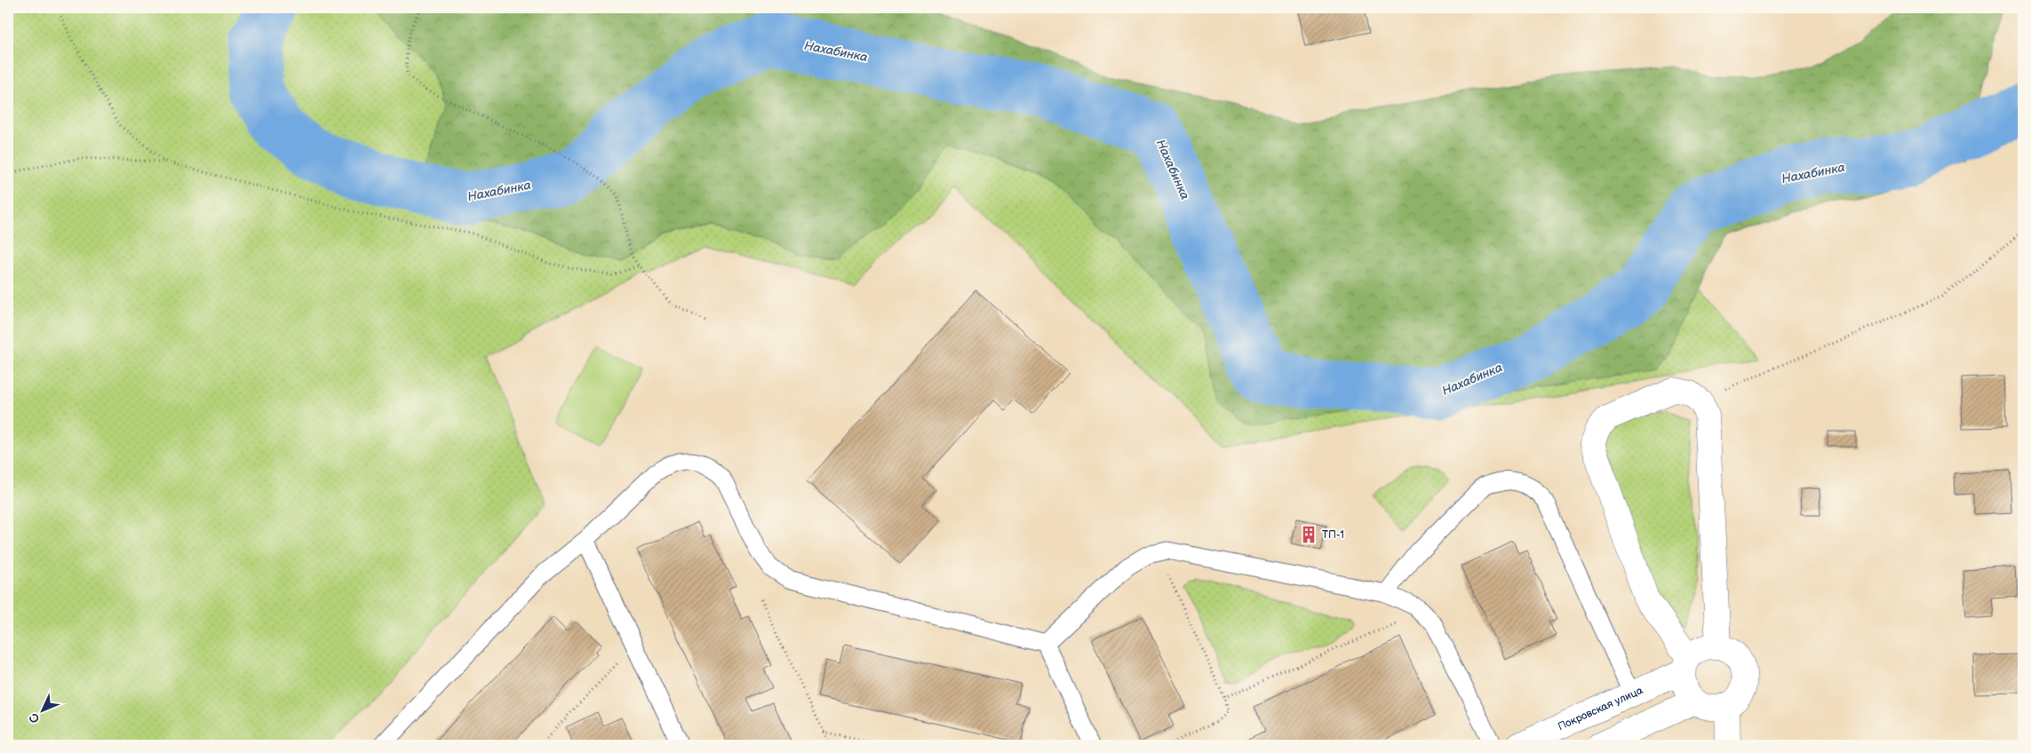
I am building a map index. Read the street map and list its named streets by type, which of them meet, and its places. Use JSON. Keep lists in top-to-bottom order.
{
  "streets": {
    "street": ["Покровская улица"]
  },
  "water": ["Нахабинка"],
  "places": {
    "building": ["ТП-1"]
  },
  "north": "bottom left"
}
